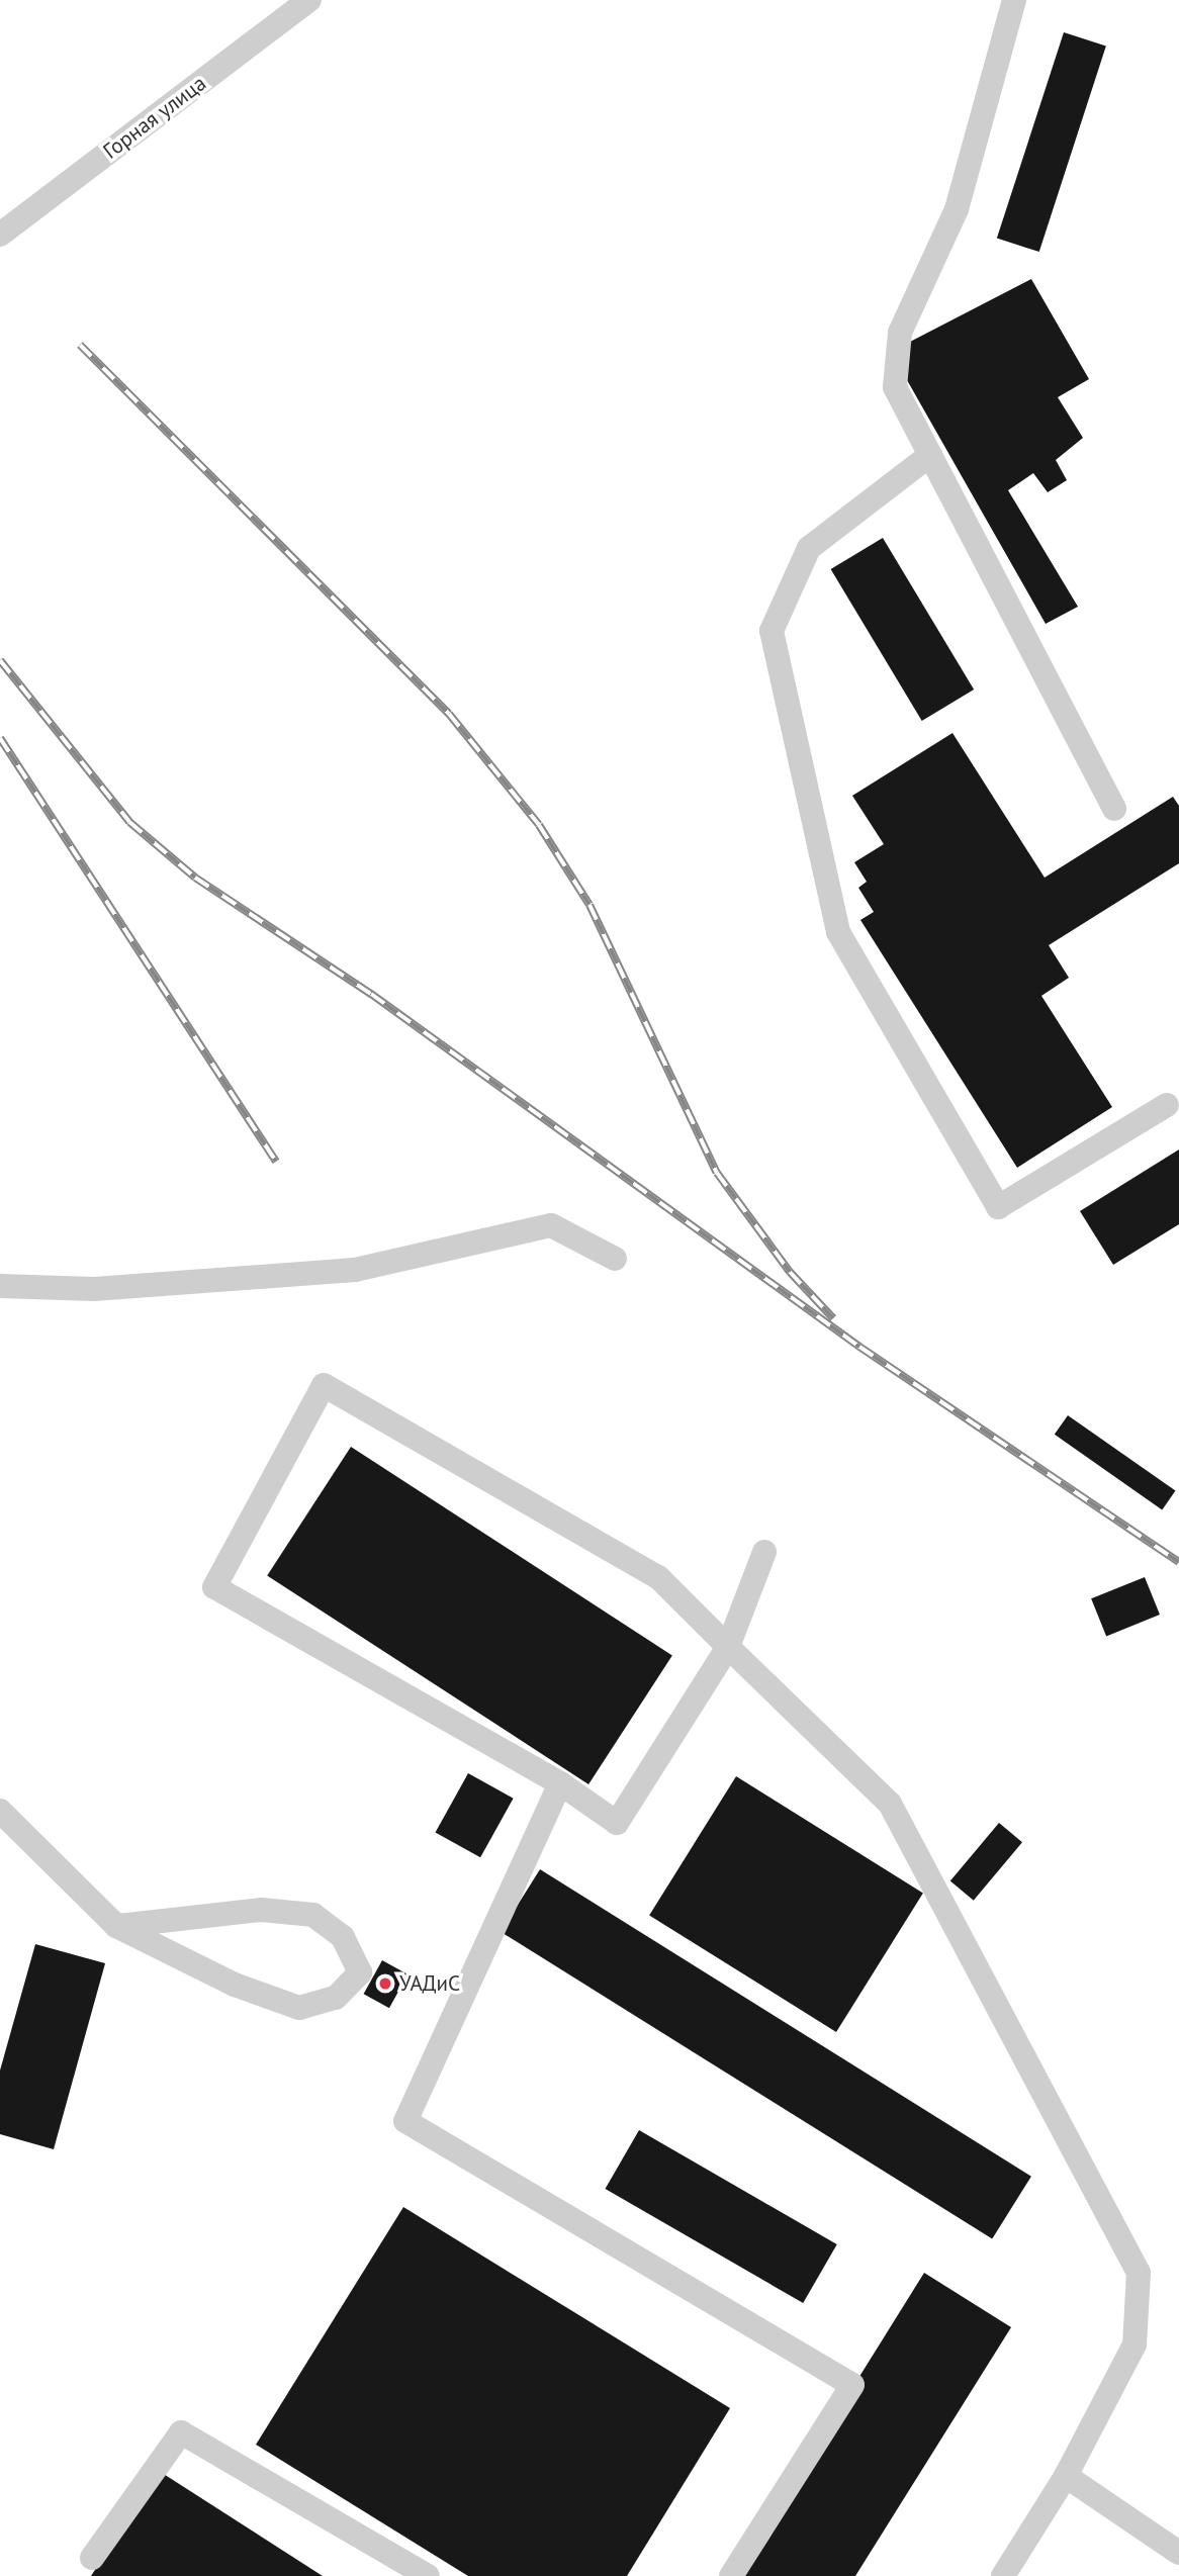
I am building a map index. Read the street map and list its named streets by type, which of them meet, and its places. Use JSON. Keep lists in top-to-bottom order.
{
  "streets": {
    "street": ["Горная улица"]
  },
  "places": ["УАДиС"]
}
